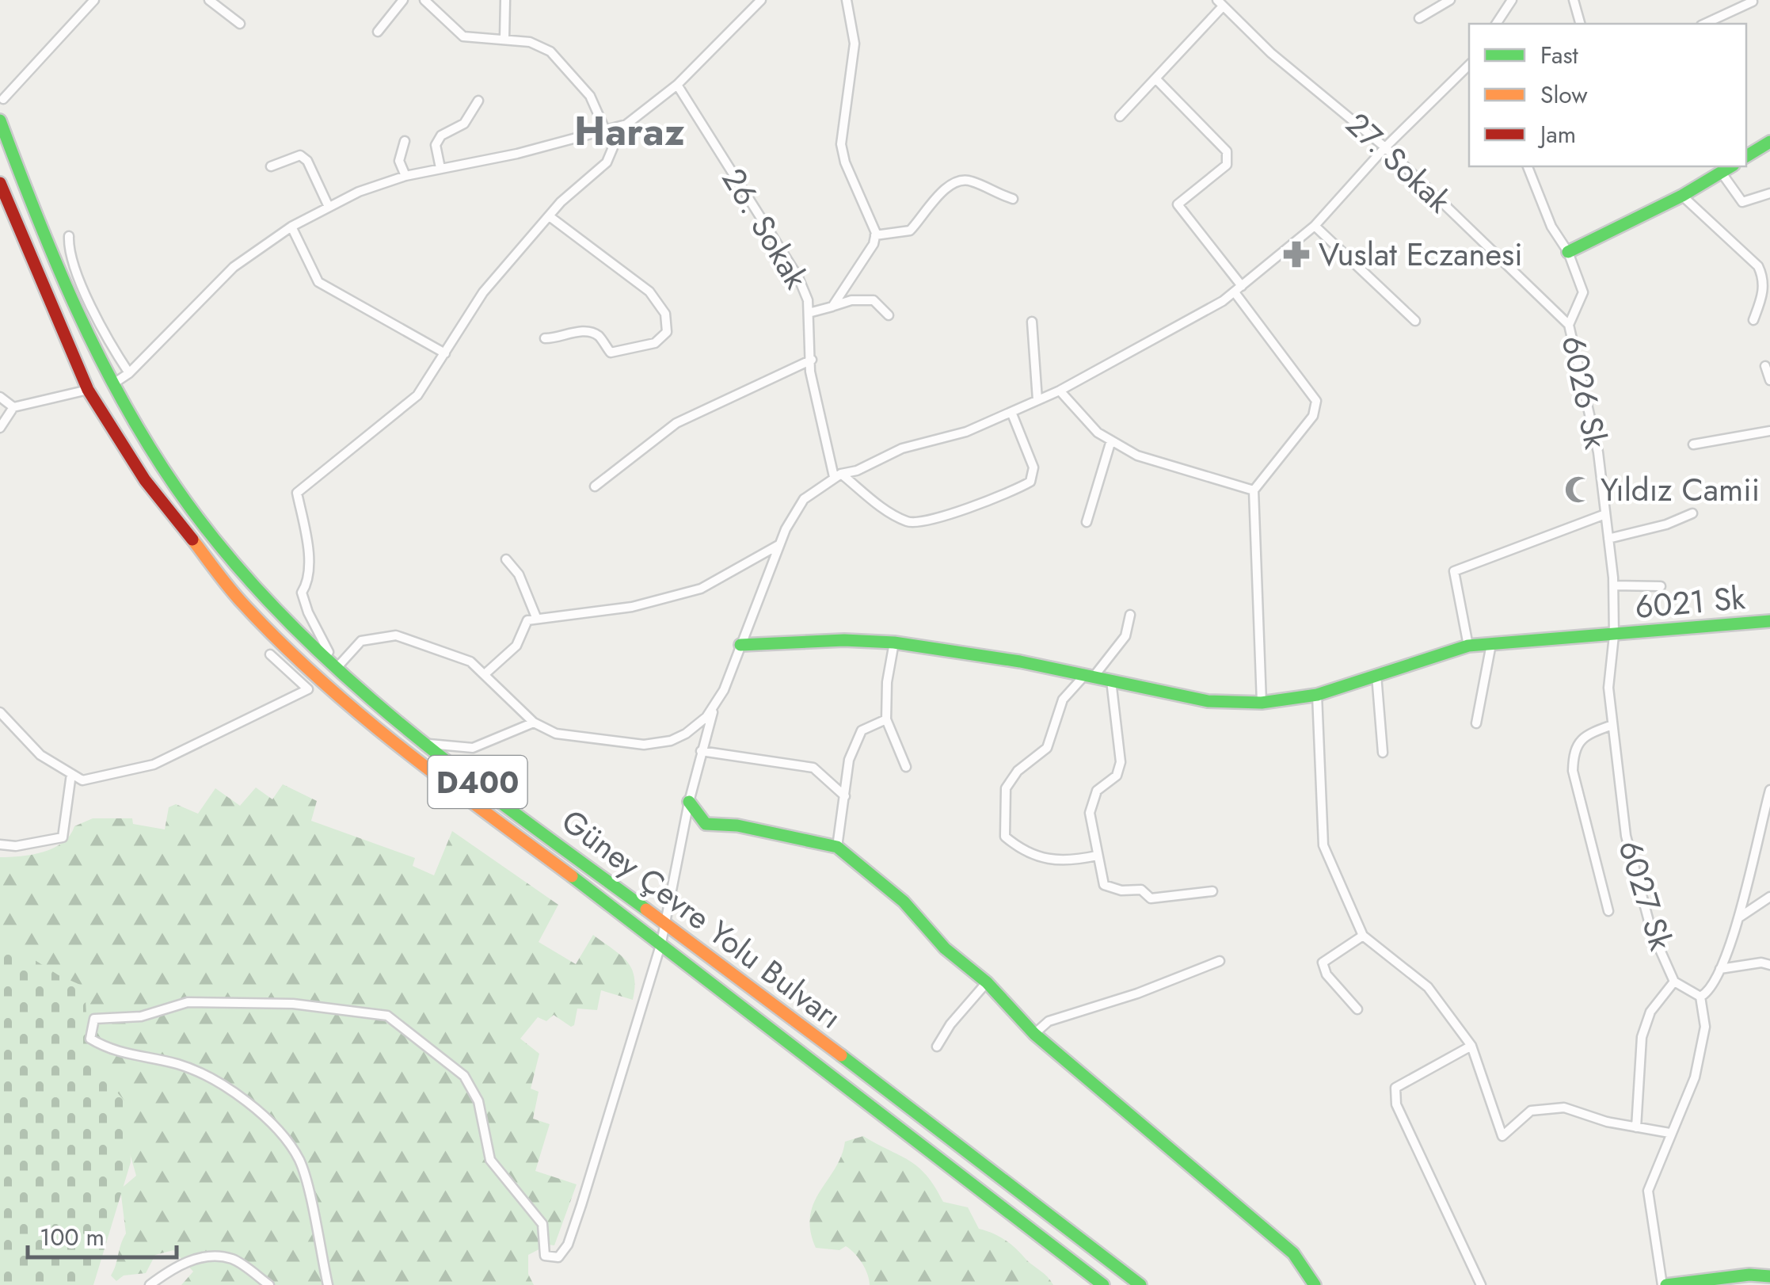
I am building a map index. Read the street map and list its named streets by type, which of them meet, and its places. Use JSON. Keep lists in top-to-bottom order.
{
  "streets": {
    "main road": ["6021 Sk", "D400", "Güney Çevre Yolu Bulvarı"],
    "street": [
      "27. Sokak",
      "26. Sokak",
      "6026 Sk",
      "6027 Sk"
    ]
  },
  "crossings": [
    ["27. Sokak", "6026 Sk"],
    ["6026 Sk", "6021 Sk"],
    ["6026 Sk", "6027 Sk"],
    ["6021 Sk", "6027 Sk"]
  ],
  "districts": ["Haraz"],
  "places": {
    "pharmacy": ["Vuslat Eczanesi"],
    "mosque": ["Yıldız Camii"]
  },
  "legend": ["Fast", "Slow", "Jam"],
  "scale_bar": "100 m"
}
